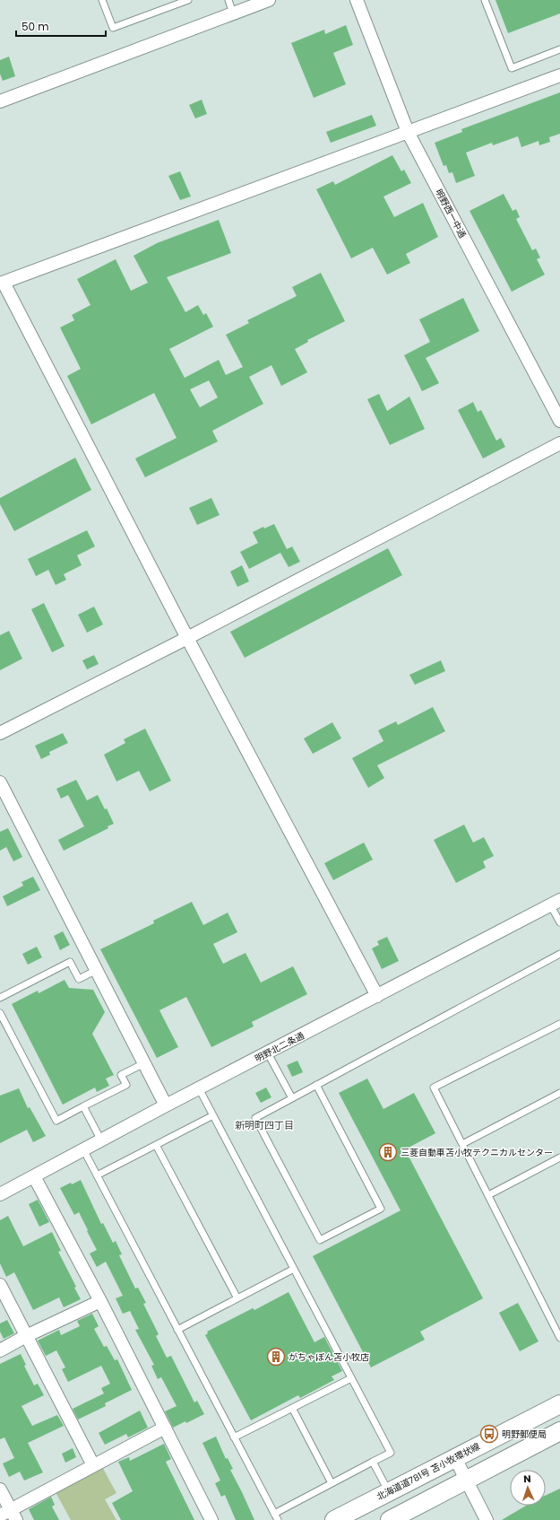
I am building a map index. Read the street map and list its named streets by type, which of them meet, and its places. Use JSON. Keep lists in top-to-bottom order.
{
  "streets": {
    "main road": ["北海道道781号 苫小牧環状線"],
    "street": ["明野西一中通", "明野北二条通"]
  },
  "districts": ["新明町四丁目"],
  "places": {
    "building": ["三菱自動車苫小牧テクニカルセンター", "がちゃぽん苫小牧店"],
    "bus stop": ["明野郵便局"]
  },
  "scale_bar": "50 m",
  "north": "top"
}
